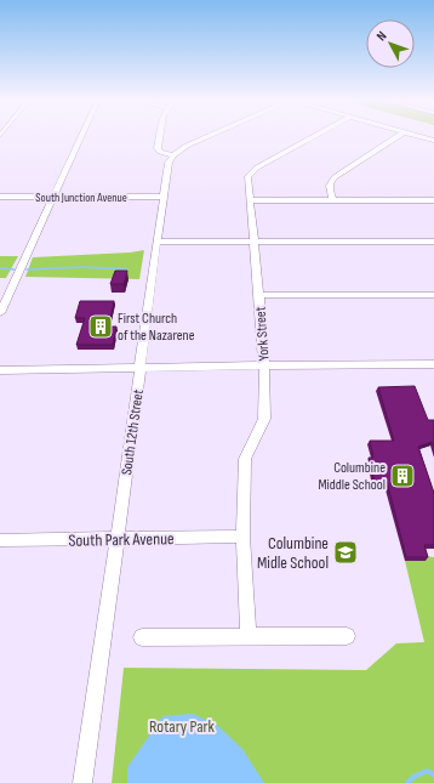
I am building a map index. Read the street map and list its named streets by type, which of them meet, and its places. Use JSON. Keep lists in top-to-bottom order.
{
  "streets": {
    "street": [
      "South Junction Avenue",
      "York Street",
      "South 12th Street",
      "South Park Avenue"
    ]
  },
  "crossings": [
    ["South Junction Avenue", "South 12th Street"],
    ["York Street", "South Park Avenue"],
    ["South 12th Street", "South Park Avenue"]
  ],
  "parks": ["Rotary Park"],
  "places": {
    "building": ["First Church of the Nazarene", "Columbine Middle School"],
    "school or university": ["Columbine Midle School"]
  },
  "north": "top left"
}
